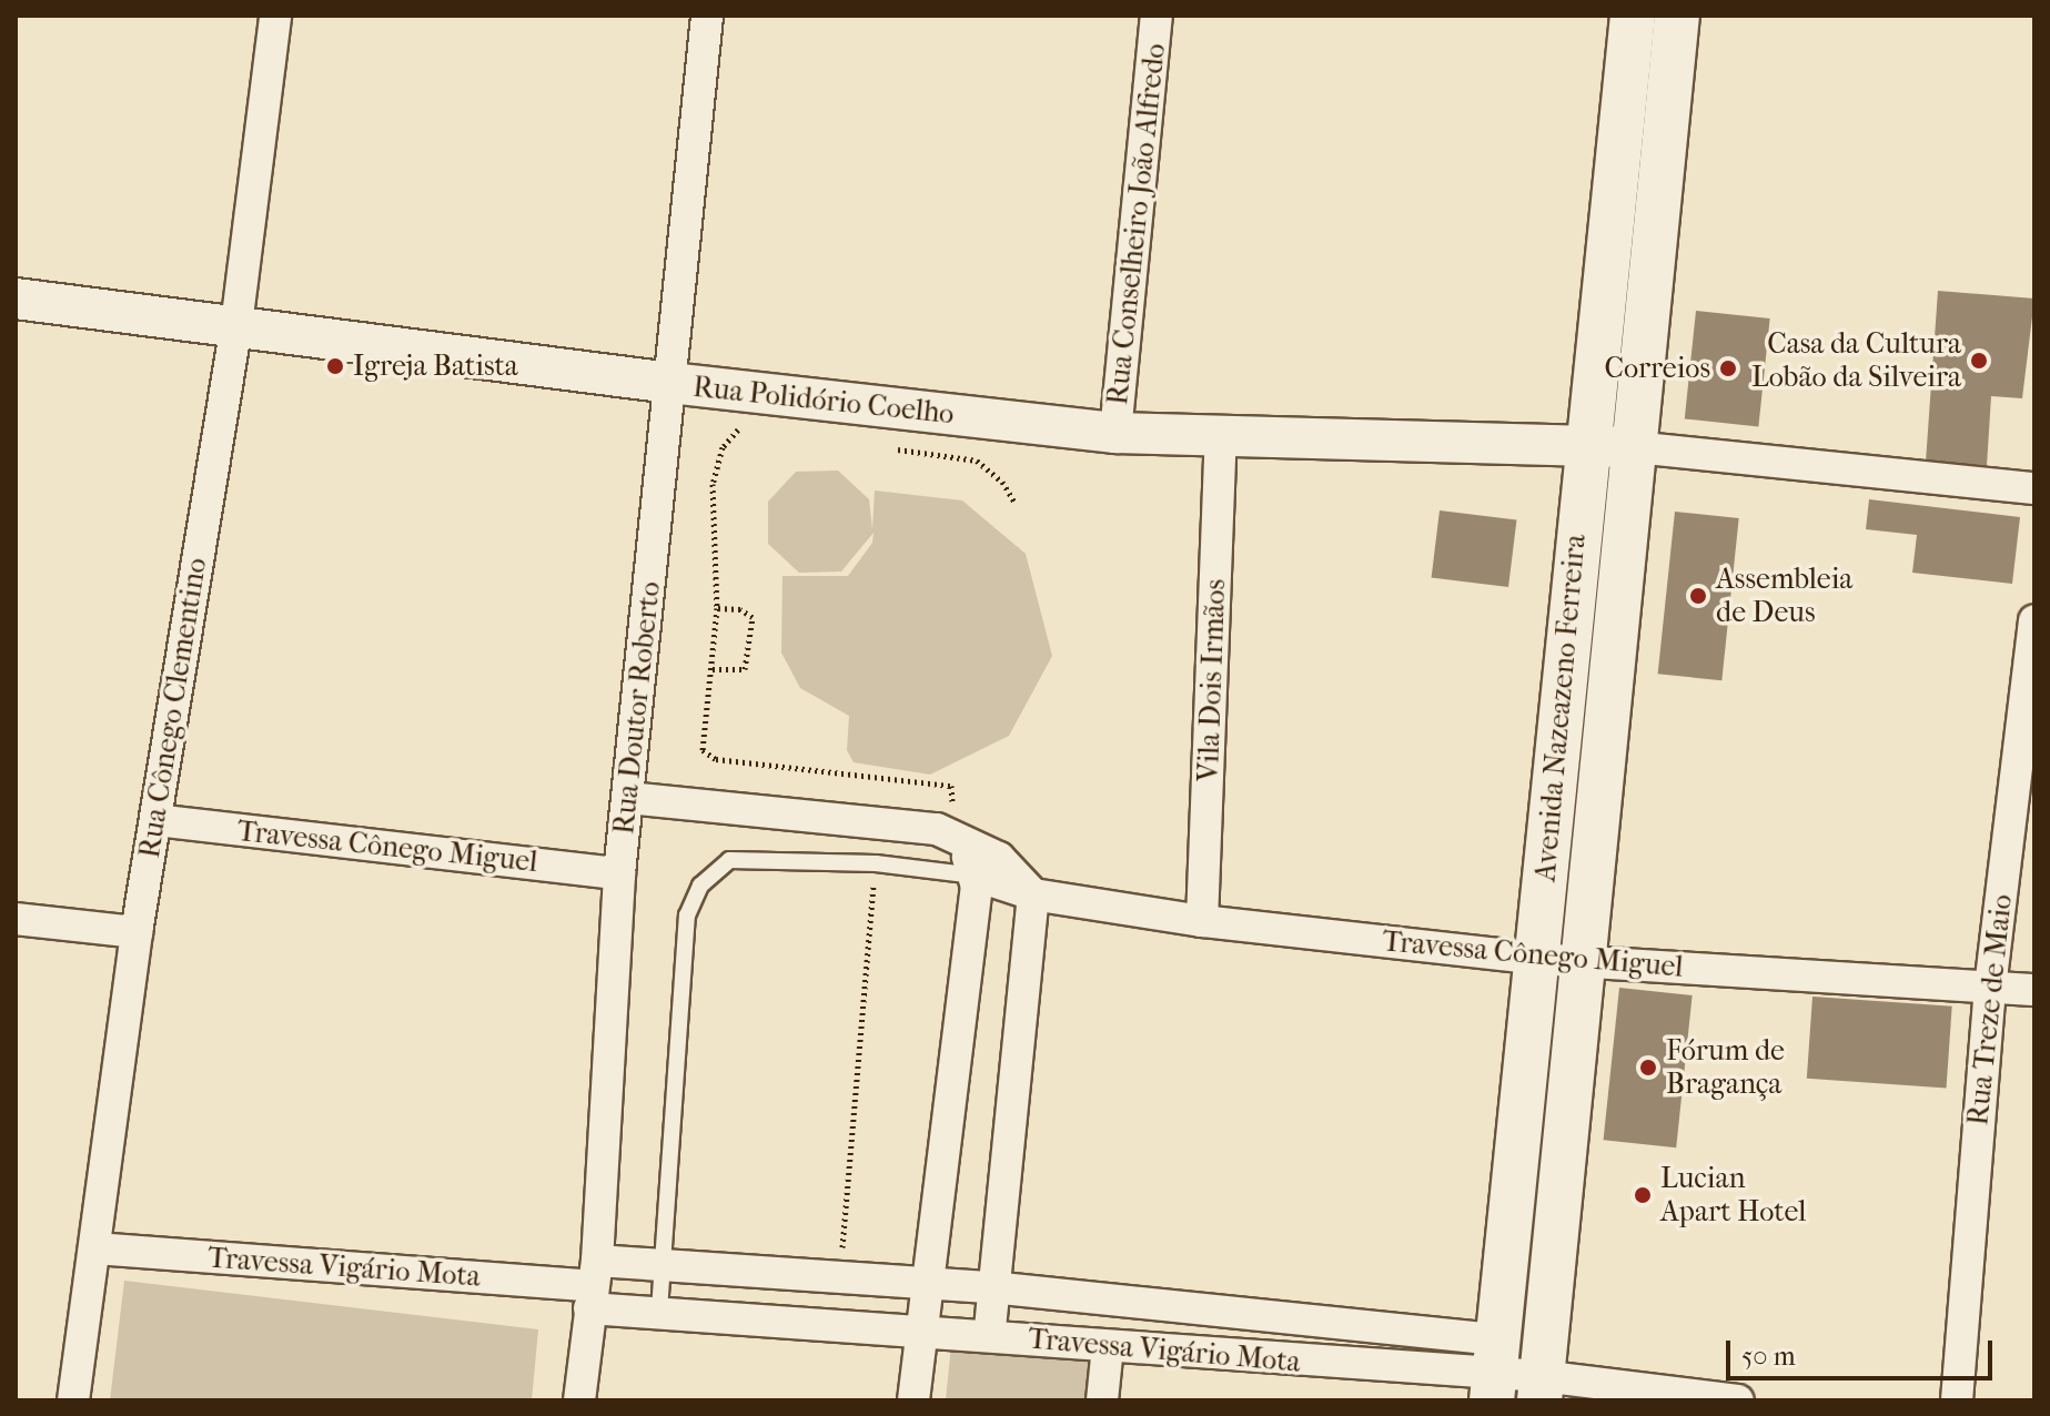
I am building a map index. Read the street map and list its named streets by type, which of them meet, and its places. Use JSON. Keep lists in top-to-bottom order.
{
  "streets": {
    "main road": ["Avenida Nazeazeno Ferreira"],
    "street": [
      "Rua Conselheiro João Alfredo",
      "Rua Polidório Coelho",
      "Vila Dois Irmãos",
      "Rua Cônego Clementino",
      "Rua Doutor Roberto",
      "Travessa Cônego Miguel",
      "Rua Treze de Maio",
      "Travessa Vigário Mota"
    ]
  },
  "crossings": [
    ["Rua Conselheiro João Alfredo", "Rua Polidório Coelho"],
    ["Rua Polidório Coelho", "Vila Dois Irmãos"],
    ["Rua Polidório Coelho", "Rua Cônego Clementino"],
    ["Rua Polidório Coelho", "Rua Doutor Roberto"],
    ["Rua Polidório Coelho", "Avenida Nazeazeno Ferreira"],
    ["Vila Dois Irmãos", "Travessa Cônego Miguel"],
    ["Rua Cônego Clementino", "Travessa Cônego Miguel"],
    ["Rua Cônego Clementino", "Travessa Vigário Mota"],
    ["Rua Doutor Roberto", "Travessa Cônego Miguel"],
    ["Rua Doutor Roberto", "Travessa Vigário Mota"],
    ["Avenida Nazeazeno Ferreira", "Travessa Cônego Miguel"],
    ["Avenida Nazeazeno Ferreira", "Travessa Vigário Mota"],
    ["Travessa Cônego Miguel", "Rua Treze de Maio"]
  ],
  "places": [
    "Casa da Cultura Lobão da Silveira",
    "Igreja Batista",
    "Correios",
    "Assembleia de Deus",
    "Fórum de Bragança",
    "Lucian Apart Hotel"
  ],
  "scale_bar": "50 m"
}
